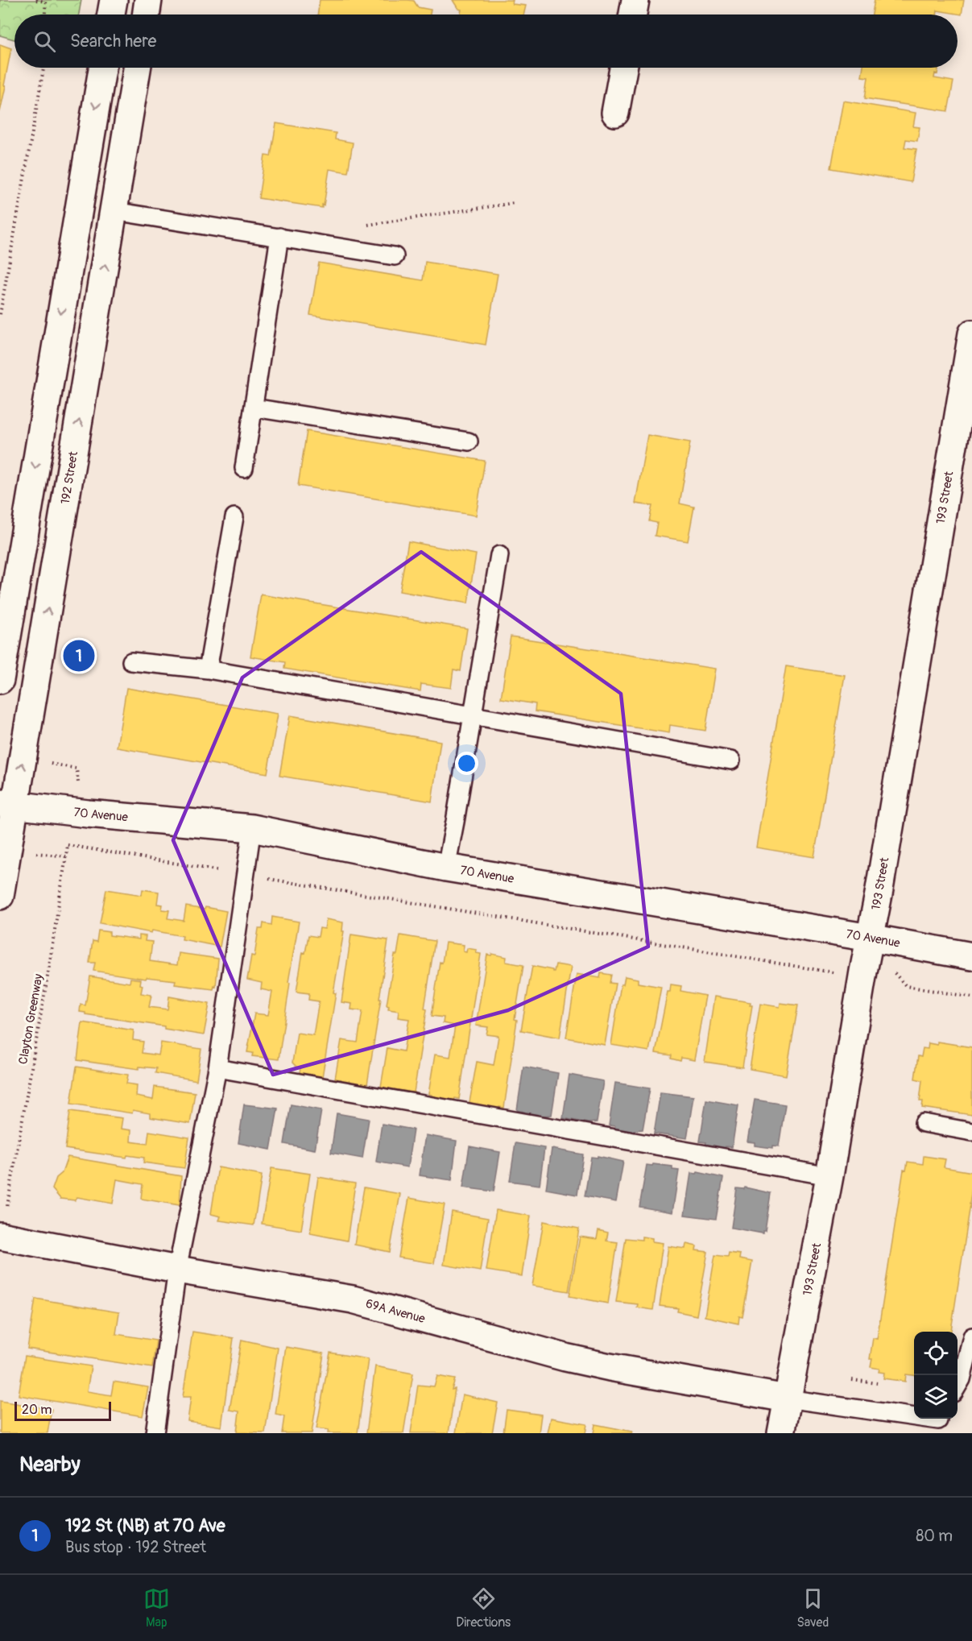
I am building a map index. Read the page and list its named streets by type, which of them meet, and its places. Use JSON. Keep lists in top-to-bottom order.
{
  "streets": {
    "street": [
      "192 Street",
      "193 Street",
      "70 Avenue",
      "69A Avenue"
    ],
    "path": ["Clayton Greenway"]
  },
  "crossings": [
    ["192 Street", "70 Avenue"],
    ["193 Street", "70 Avenue"],
    ["193 Street", "69A Avenue"]
  ],
  "scale_bar": "20 m",
  "page": {
    "search": "Search here",
    "pins": "1",
    "scale": "20 m",
    "heading": "Nearby",
    "list": [
      {
        "mark": "1",
        "name": "192 St (NB) at 70 Ave",
        "note": "Bus stop · 192 Street",
        "value": "80 m"
      }
    ],
    "nav": ["Map", "Directions", "Saved"]
  }
}
